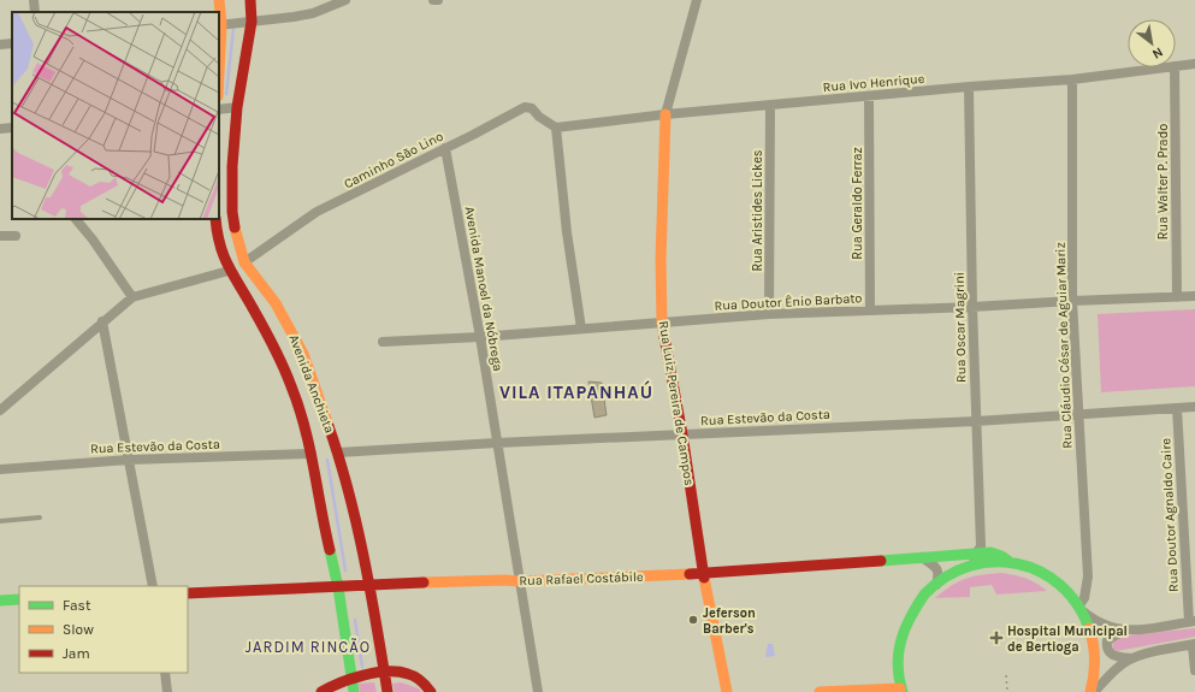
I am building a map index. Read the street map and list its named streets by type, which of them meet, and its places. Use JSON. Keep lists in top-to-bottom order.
{
  "streets": {
    "street": [
      "Rua Ivo Henrique",
      "Caminho São Lino",
      "Rua Walter P. Prado",
      "Rua Geraldo Ferraz",
      "Rua Aristides Lickes",
      "Avenida Manoel da Nóbrega",
      "Rua Doutor Ênio Barbato",
      "Rua Oscar Magrini",
      "Rua Cláudio César de Aguiar Mariz",
      "Avenida Anchieta",
      "Rua Luiz Pereira de Campos",
      "Rua Estevão da Costa",
      "Rua Doutor Agnaldo Caire",
      "Rua Rafael Costábile"
    ]
  },
  "crossings": [
    ["Rua Ivo Henrique", "Caminho São Lino"],
    ["Rua Ivo Henrique", "Rua Geraldo Ferraz"],
    ["Rua Ivo Henrique", "Rua Aristides Lickes"],
    ["Rua Ivo Henrique", "Rua Oscar Magrini"],
    ["Rua Ivo Henrique", "Rua Cláudio César de Aguiar Mariz"],
    ["Rua Ivo Henrique", "Rua Luiz Pereira de Campos"],
    ["Caminho São Lino", "Avenida Manoel da Nóbrega"],
    ["Caminho São Lino", "Avenida Anchieta"],
    ["Rua Walter P. Prado", "Rua Doutor Ênio Barbato"],
    ["Rua Geraldo Ferraz", "Rua Doutor Ênio Barbato"],
    ["Rua Aristides Lickes", "Rua Doutor Ênio Barbato"],
    ["Avenida Manoel da Nóbrega", "Rua Doutor Ênio Barbato"],
    ["Avenida Manoel da Nóbrega", "Rua Estevão da Costa"],
    ["Avenida Manoel da Nóbrega", "Rua Rafael Costábile"],
    ["Rua Doutor Ênio Barbato", "Rua Oscar Magrini"],
    ["Rua Doutor Ênio Barbato", "Rua Cláudio César de Aguiar Mariz"],
    ["Rua Doutor Ênio Barbato", "Rua Luiz Pereira de Campos"],
    ["Rua Oscar Magrini", "Rua Estevão da Costa"],
    ["Rua Oscar Magrini", "Rua Rafael Costábile"],
    ["Rua Cláudio César de Aguiar Mariz", "Rua Estevão da Costa"],
    ["Avenida Anchieta", "Rua Estevão da Costa"],
    ["Avenida Anchieta", "Rua Rafael Costábile"],
    ["Rua Luiz Pereira de Campos", "Rua Estevão da Costa"],
    ["Rua Luiz Pereira de Campos", "Rua Rafael Costábile"],
    ["Rua Estevão da Costa", "Rua Doutor Agnaldo Caire"]
  ],
  "districts": ["VILA ITAPANHAÚ", "JARDIM RINCÃO"],
  "places": {
    "other": ["Jeferson Barber's"],
    "health": ["Hospital Municipal de Bertioga"]
  },
  "legend": ["Fast", "Slow", "Jam"],
  "north": "bottom right"
}
